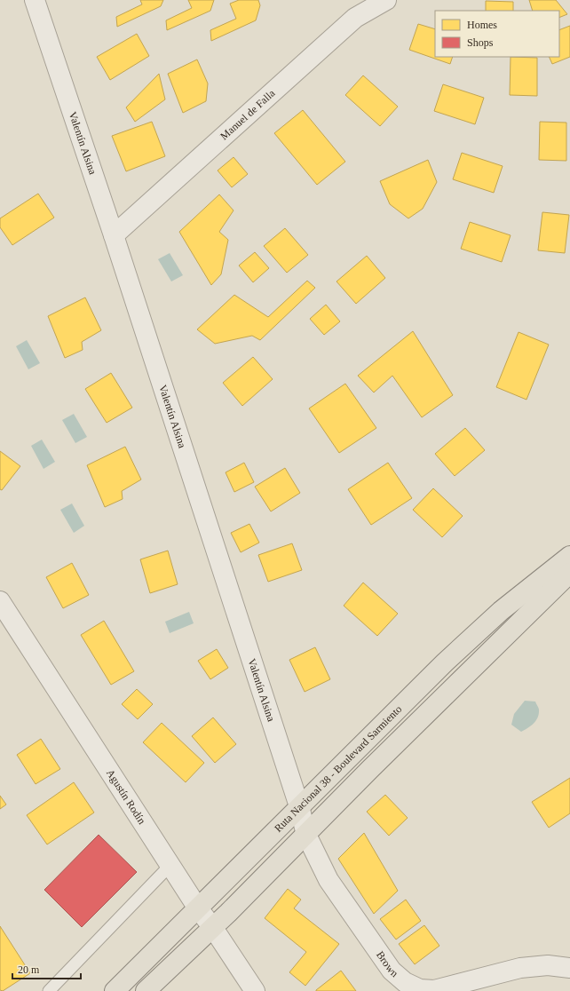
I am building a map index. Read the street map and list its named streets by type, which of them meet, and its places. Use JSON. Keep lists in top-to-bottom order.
{
  "streets": {
    "main road": ["Ruta Nacional 38 - Boulevard Sarmiento"],
    "street": [
      "Manuel de Falla",
      "Valentín Alsina",
      "Agustín Rodín",
      "Brown"
    ]
  },
  "crossings": [
    ["Manuel de Falla", "Valentín Alsina"],
    ["Valentín Alsina", "Ruta Nacional 38 - Boulevard Sarmiento"],
    ["Valentín Alsina", "Brown"],
    ["Ruta Nacional 38 - Boulevard Sarmiento", "Agustín Rodín"]
  ],
  "legend": ["Homes", "Shops"],
  "scale_bar": "20 m"
}
